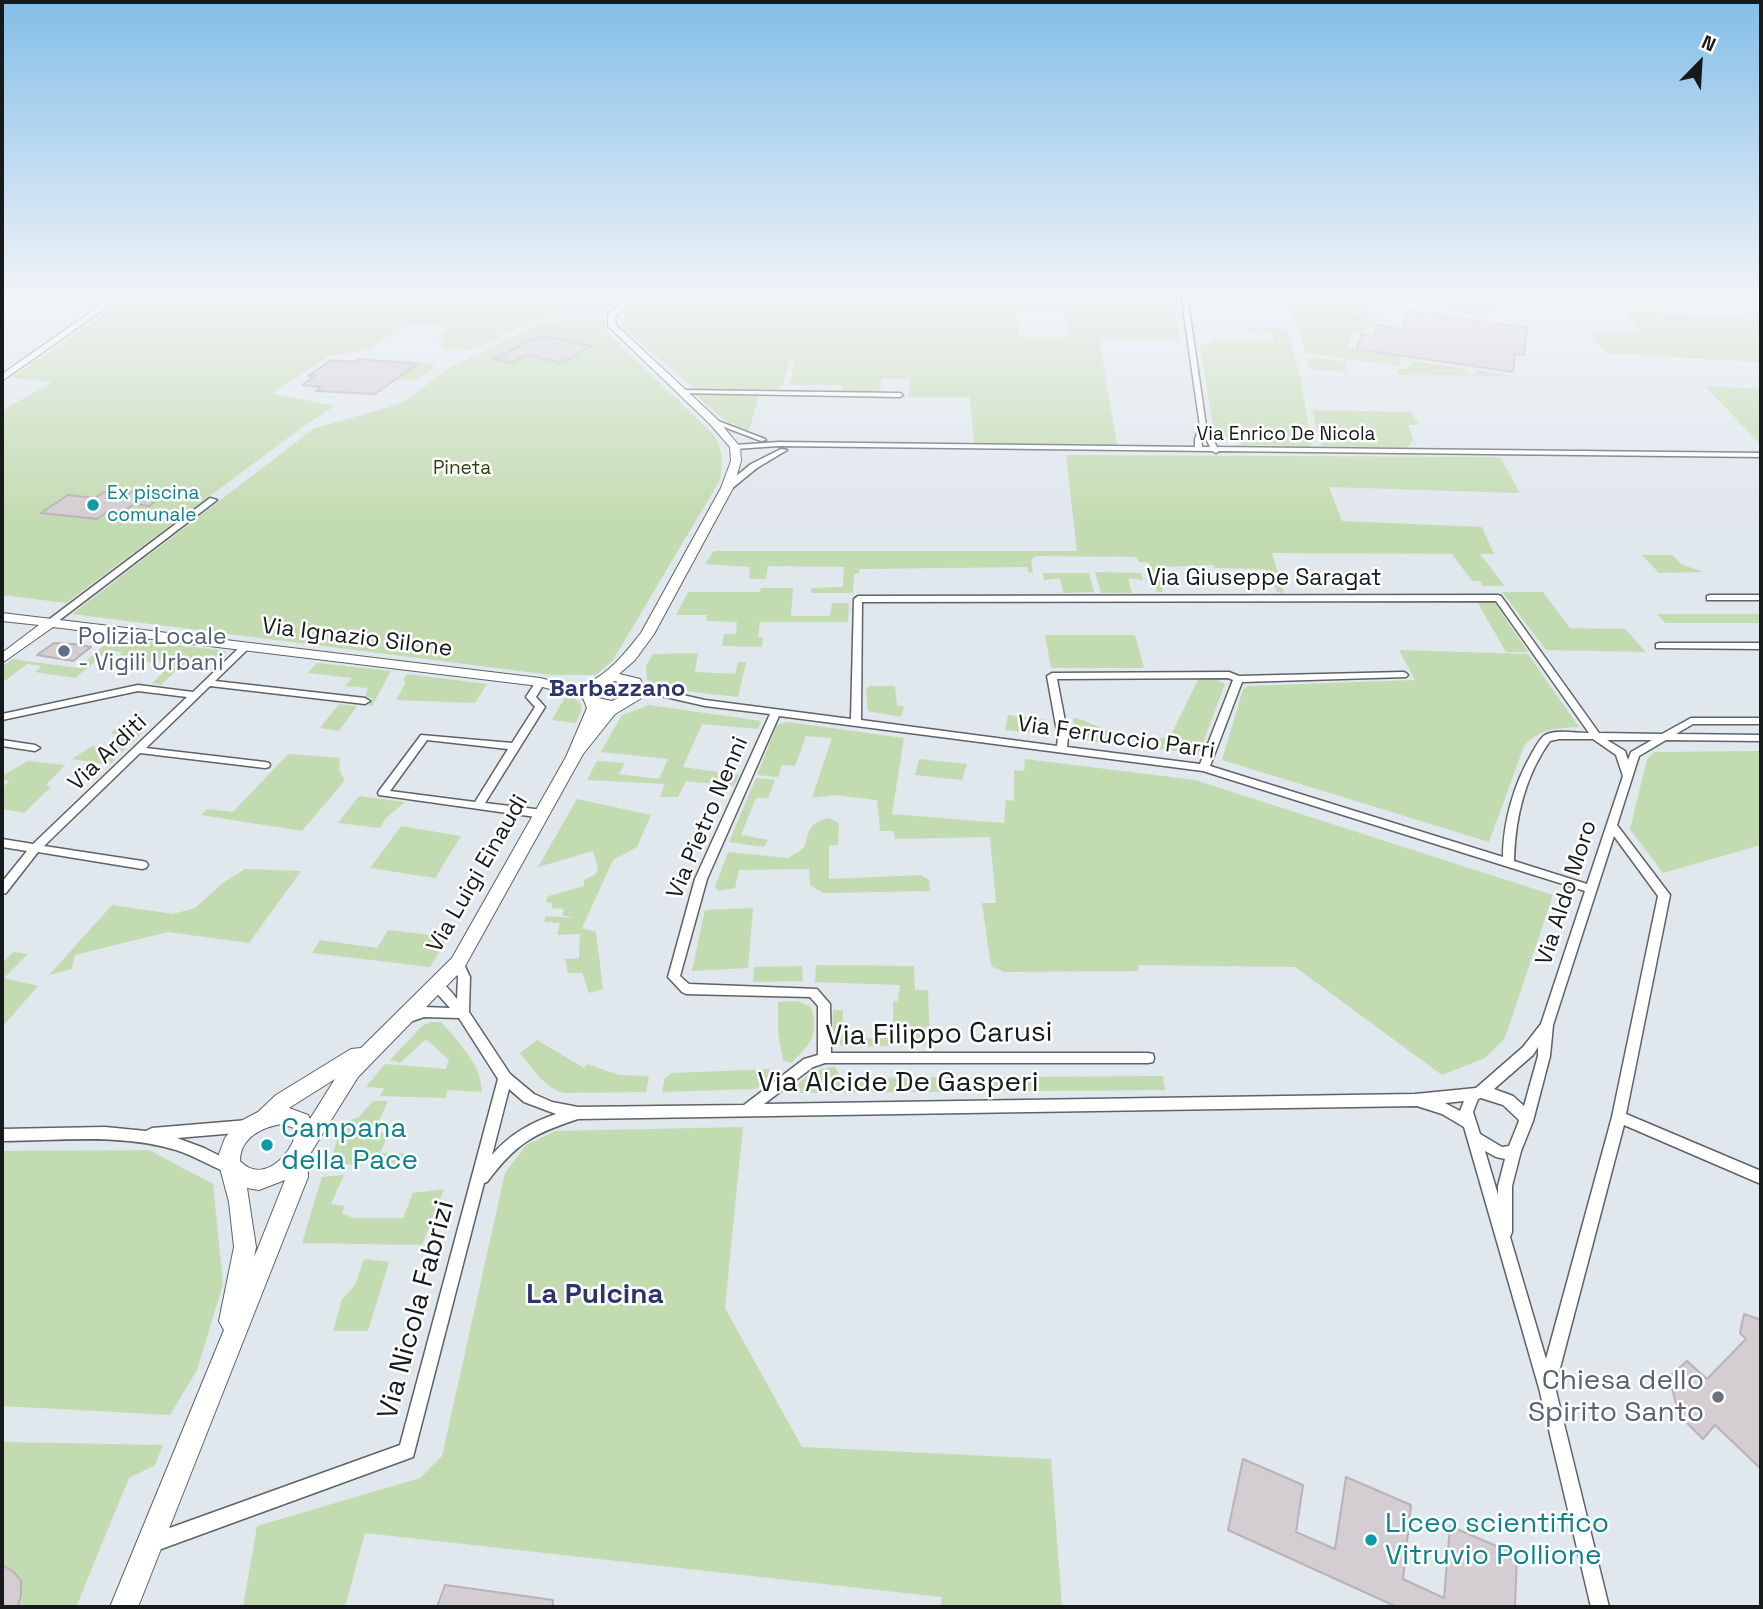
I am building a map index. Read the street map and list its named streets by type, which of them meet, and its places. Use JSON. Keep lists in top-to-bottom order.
{
  "streets": {
    "street": [
      "Via Enrico De Nicola",
      "Via Giuseppe Saragat",
      "Via Ignazio Silone",
      "Via Ferruccio Parri",
      "Via Arditi",
      "Via Pietro Nenni",
      "Via Luigi Einaudi",
      "Via Aldo Moro",
      "Via Filippo Carusi",
      "Via Alcide De Gasperi",
      "Via Nicola Fabrizi"
    ]
  },
  "crossings": [
    ["Via Giuseppe Saragat", "Via Ferruccio Parri"],
    ["Via Ignazio Silone", "Via Arditi"],
    ["Via Ignazio Silone", "Via Luigi Einaudi"],
    ["Via Ferruccio Parri", "Via Pietro Nenni"],
    ["Via Ferruccio Parri", "Via Luigi Einaudi"],
    ["Via Ferruccio Parri", "Via Aldo Moro"],
    ["Via Pietro Nenni", "Via Filippo Carusi"],
    ["Via Luigi Einaudi", "Via Alcide De Gasperi"],
    ["Via Aldo Moro", "Via Alcide De Gasperi"],
    ["Via Filippo Carusi", "Via Alcide De Gasperi"],
    ["Via Alcide De Gasperi", "Via Nicola Fabrizi"]
  ],
  "districts": ["Barbazzano", "La Pulcina"],
  "parks": ["Pineta"],
  "places": [
    "Ex piscina comunale",
    "Polizia Locale - Vigili Urbani",
    "Campana della Pace",
    "Chiesa dello Spirito Santo",
    "Liceo scientifico Vitruvio Pollione"
  ],
  "north": "top right"
}
